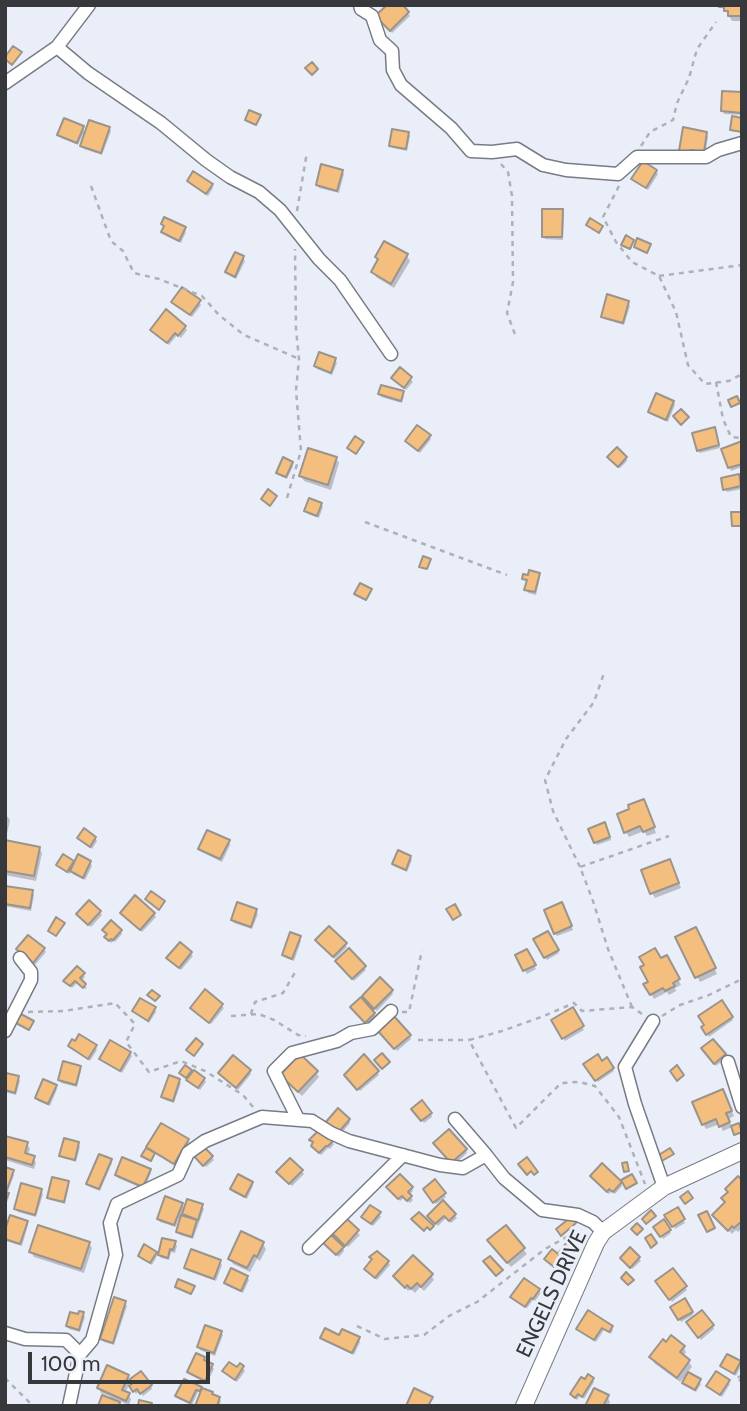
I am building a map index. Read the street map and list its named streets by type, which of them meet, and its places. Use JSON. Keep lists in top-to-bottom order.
{
  "streets": {
    "street": ["ENGELS DRIVE"]
  },
  "scale_bar": "100 m"
}
